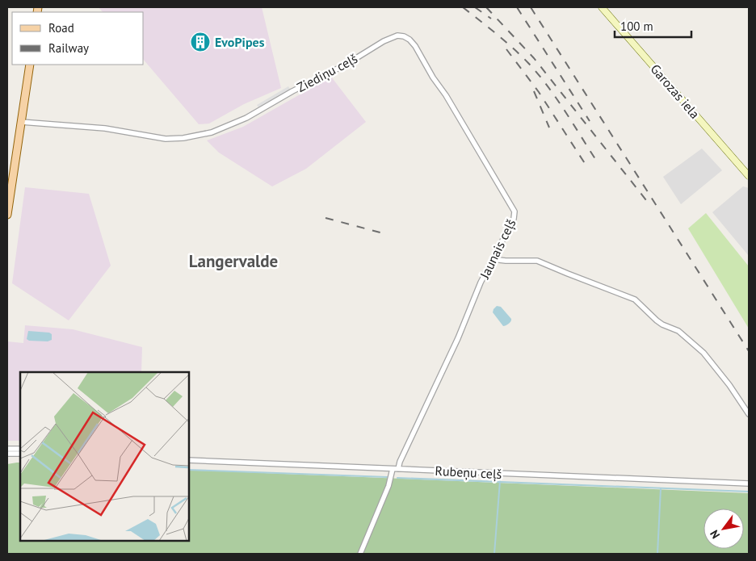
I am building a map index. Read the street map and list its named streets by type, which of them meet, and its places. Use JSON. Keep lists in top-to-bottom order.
{
  "streets": {
    "main road": ["Garozas iela"],
    "street": ["Ziediņu ceļš", "Jaunais ceļš", "Rubeņu ceļš"]
  },
  "crossings": [
    ["Ziediņu ceļš", "Jaunais ceļš"],
    ["Jaunais ceļš", "Rubeņu ceļš"]
  ],
  "districts": ["Langervalde"],
  "places": {
    "building": ["EvoPipes"]
  },
  "legend": ["Road", "Railway"],
  "scale_bar": "100 m",
  "north": "bottom left"
}
